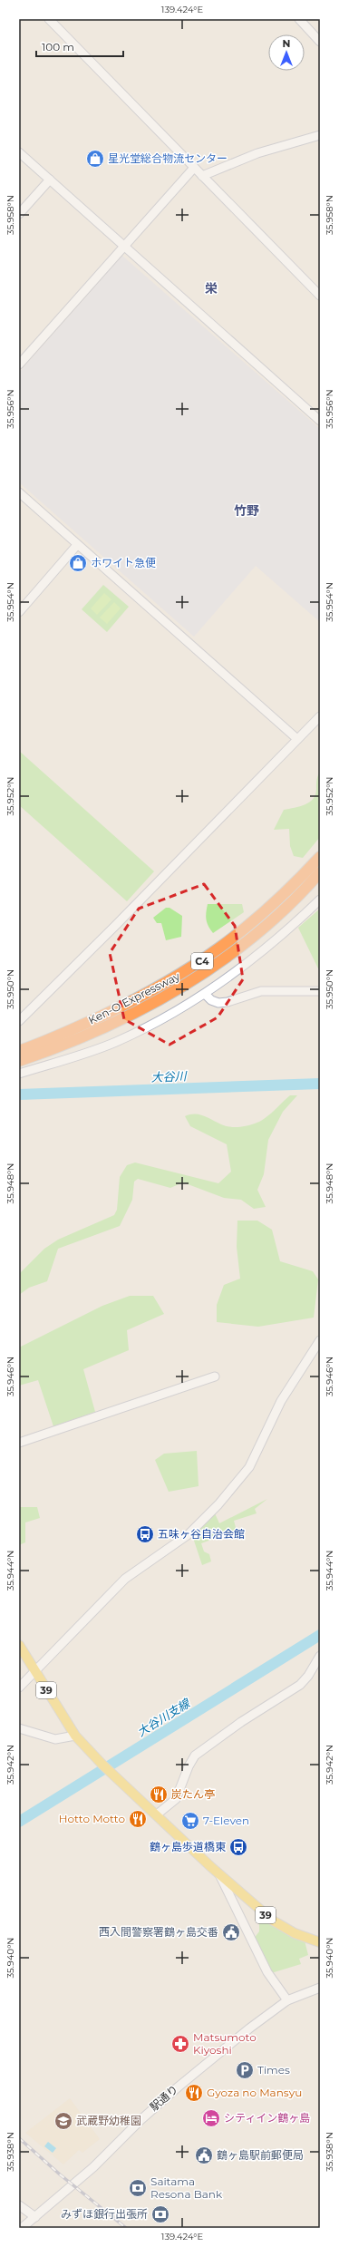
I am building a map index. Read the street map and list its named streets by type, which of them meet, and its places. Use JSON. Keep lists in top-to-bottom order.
{
  "streets": {
    "highway": ["C4", "Ken-O Expressway"],
    "main road": ["39"],
    "street": ["駅通り"]
  },
  "districts": ["栄", "竹野"],
  "water": ["大谷川", "大谷川支線"],
  "places": {
    "shop": ["星光堂総合物流センター", "ホワイト急便"],
    "bus stop": ["五味ヶ谷自治会館", "鶴ヶ島歩道橋東"],
    "restaurant": ["炭たん亭", "Hotto Motto", "Gyoza no Mansyu"],
    "supermarket": ["7-Eleven"],
    "public building": ["西入間警察署鶴ヶ島交番", "鶴ヶ島駅前郵便局"],
    "pharmacy": ["Matsumoto Kiyoshi"],
    "parking": ["Times"],
    "hotel": ["シティイン鶴ヶ島"],
    "school or university": ["武蔵野幼稚園"],
    "bank": ["Saitama Resona Bank", "みずほ銀行出張所"]
  },
  "scale_bar": "100 m",
  "north": "top",
  "coordinates": [
    "139.424°E",
    "35.958°N",
    "35.956°N",
    "35.954°N",
    "35.952°N",
    "35.950°N",
    "35.948°N",
    "35.946°N",
    "35.944°N",
    "35.942°N",
    "35.940°N",
    "35.938°N"
  ]
}
